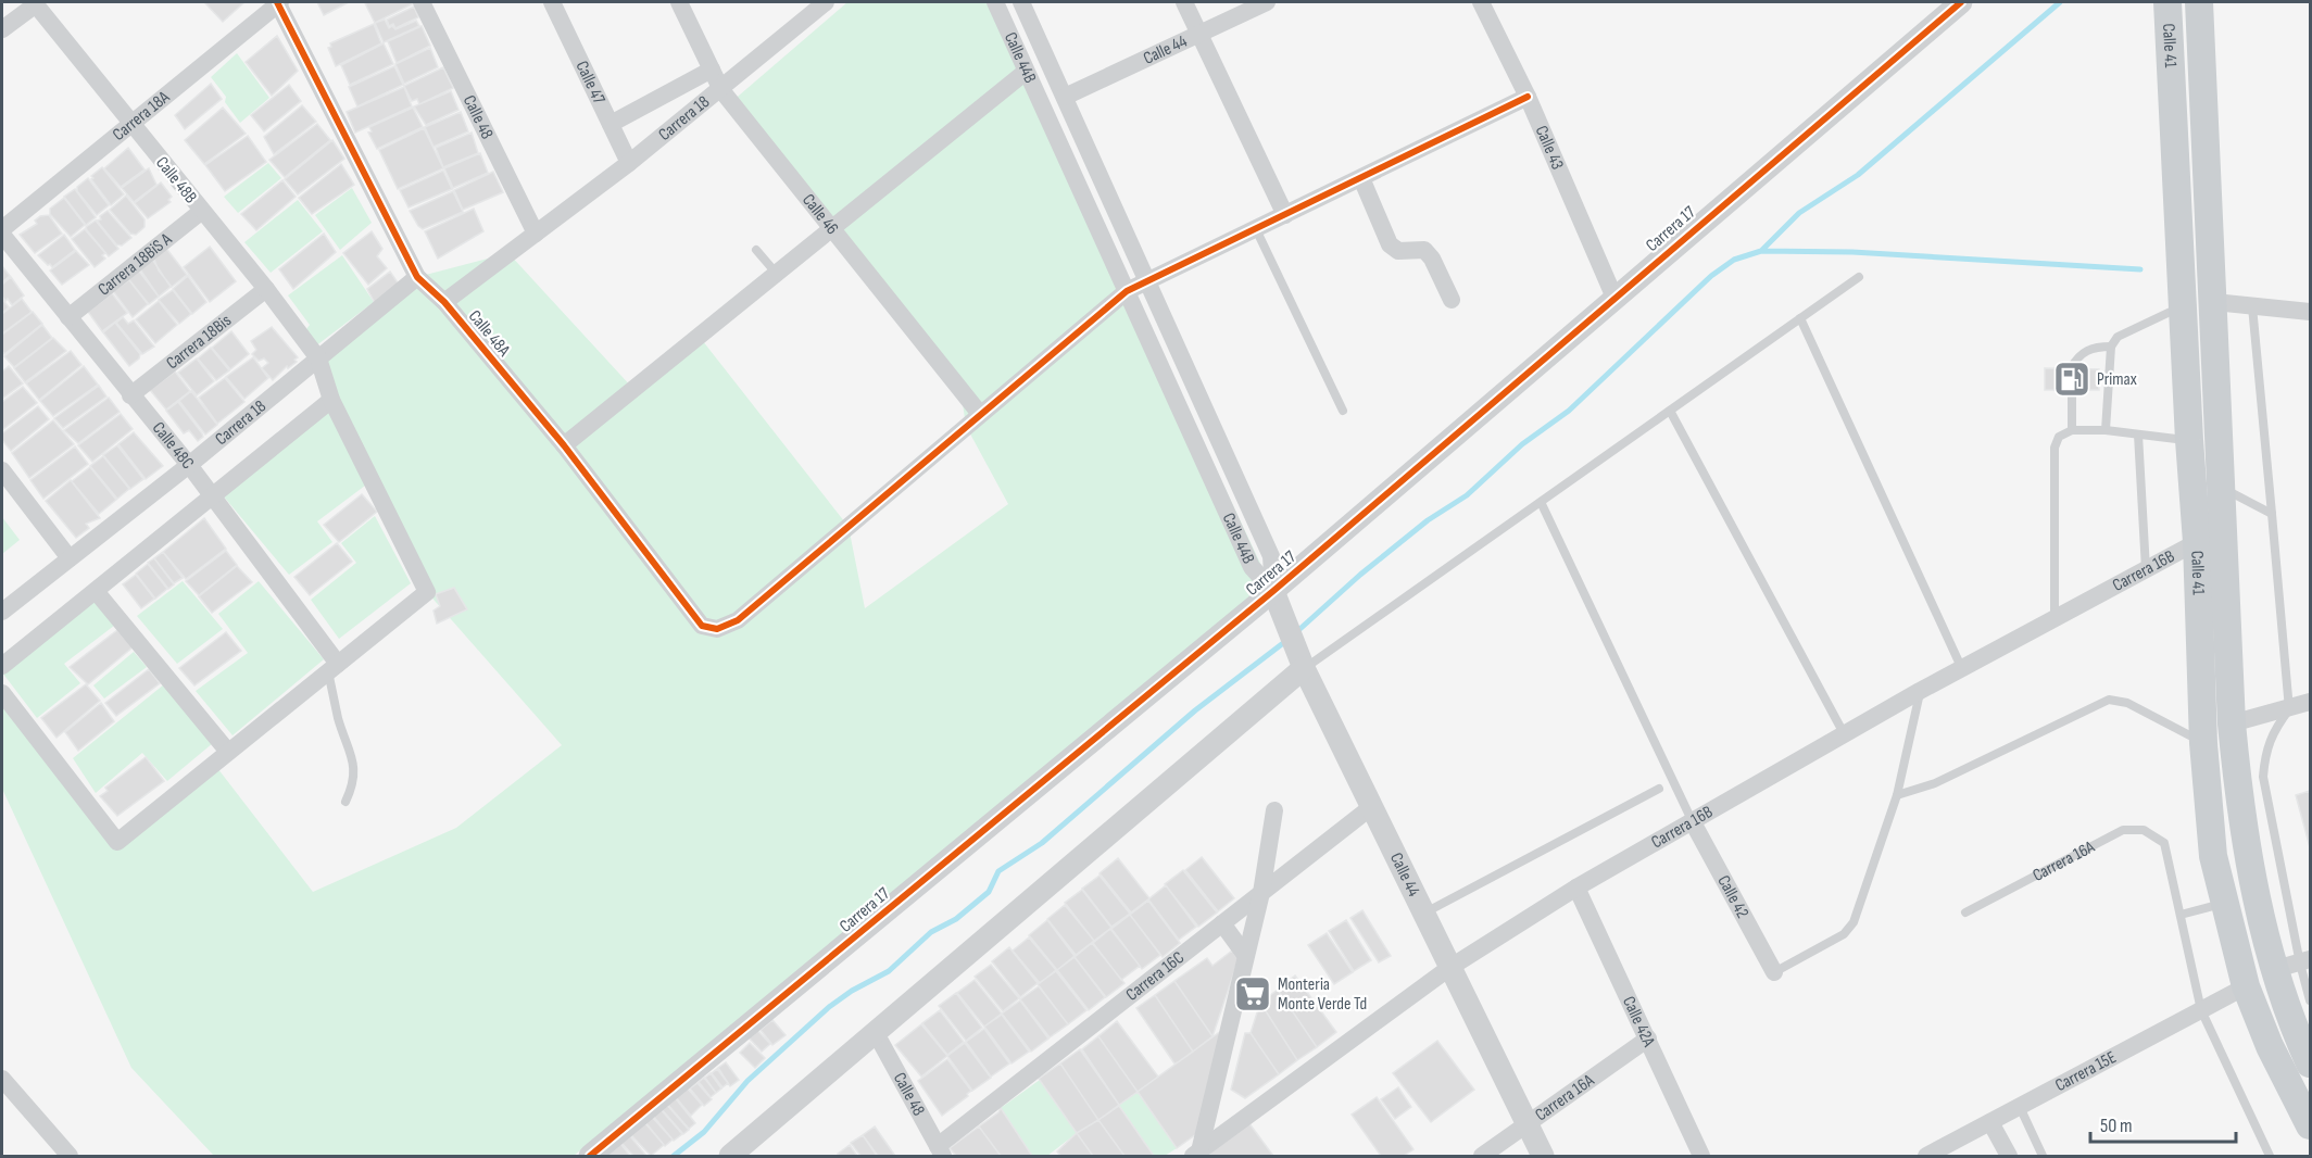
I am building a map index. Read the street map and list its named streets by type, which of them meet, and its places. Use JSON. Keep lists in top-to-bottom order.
{
  "streets": {
    "main road": ["Calle 41"],
    "street": [
      "Calle 44",
      "Calle 44B",
      "Calle 47",
      "Carrera 18A",
      "Calle 48",
      "Carrera 18",
      "Calle 43",
      "Calle 48B",
      "Calle 46",
      "Carrera 17",
      "Carrera 18BiS A",
      "Calle 48A",
      "Carrera 18Bis",
      "Calle 48C",
      "Carrera 16B",
      "Carrera 16A",
      "Calle 42",
      "Carrera 16C",
      "Calle 42A",
      "Carrera 15E"
    ]
  },
  "crossings": [
    ["Calle 41", "Carrera 16B"],
    ["Calle 41", "Carrera 15E"],
    ["Calle 44", "Calle 44B"],
    ["Calle 44", "Carrera 17"],
    ["Calle 44", "Carrera 16B"],
    ["Calle 44", "Carrera 16A"],
    ["Calle 44", "Carrera 16C"],
    ["Calle 44B", "Carrera 17"],
    ["Calle 47", "Carrera 18"],
    ["Carrera 18A", "Calle 48B"],
    ["Carrera 18A", "Calle 48A"],
    ["Calle 48", "Carrera 18"],
    ["Calle 48", "Carrera 16C"],
    ["Carrera 18", "Calle 48B"],
    ["Carrera 18", "Calle 46"],
    ["Carrera 18", "Calle 48A"],
    ["Carrera 18", "Calle 48C"],
    ["Calle 43", "Carrera 17"],
    ["Calle 48B", "Carrera 18BiS A"],
    ["Calle 48B", "Carrera 18Bis"],
    ["Calle 48B", "Calle 48C"],
    ["Calle 46", "Calle 48A"],
    ["Carrera 18BiS A", "Calle 48C"],
    ["Carrera 18Bis", "Calle 48C"],
    ["Carrera 16B", "Calle 42"],
    ["Carrera 16B", "Calle 42A"],
    ["Carrera 16A", "Calle 42A"]
  ],
  "places": {
    "fuel station": ["Primax"],
    "supermarket": ["Monteria Monte Verde Td"]
  },
  "scale_bar": "50 m"
}
